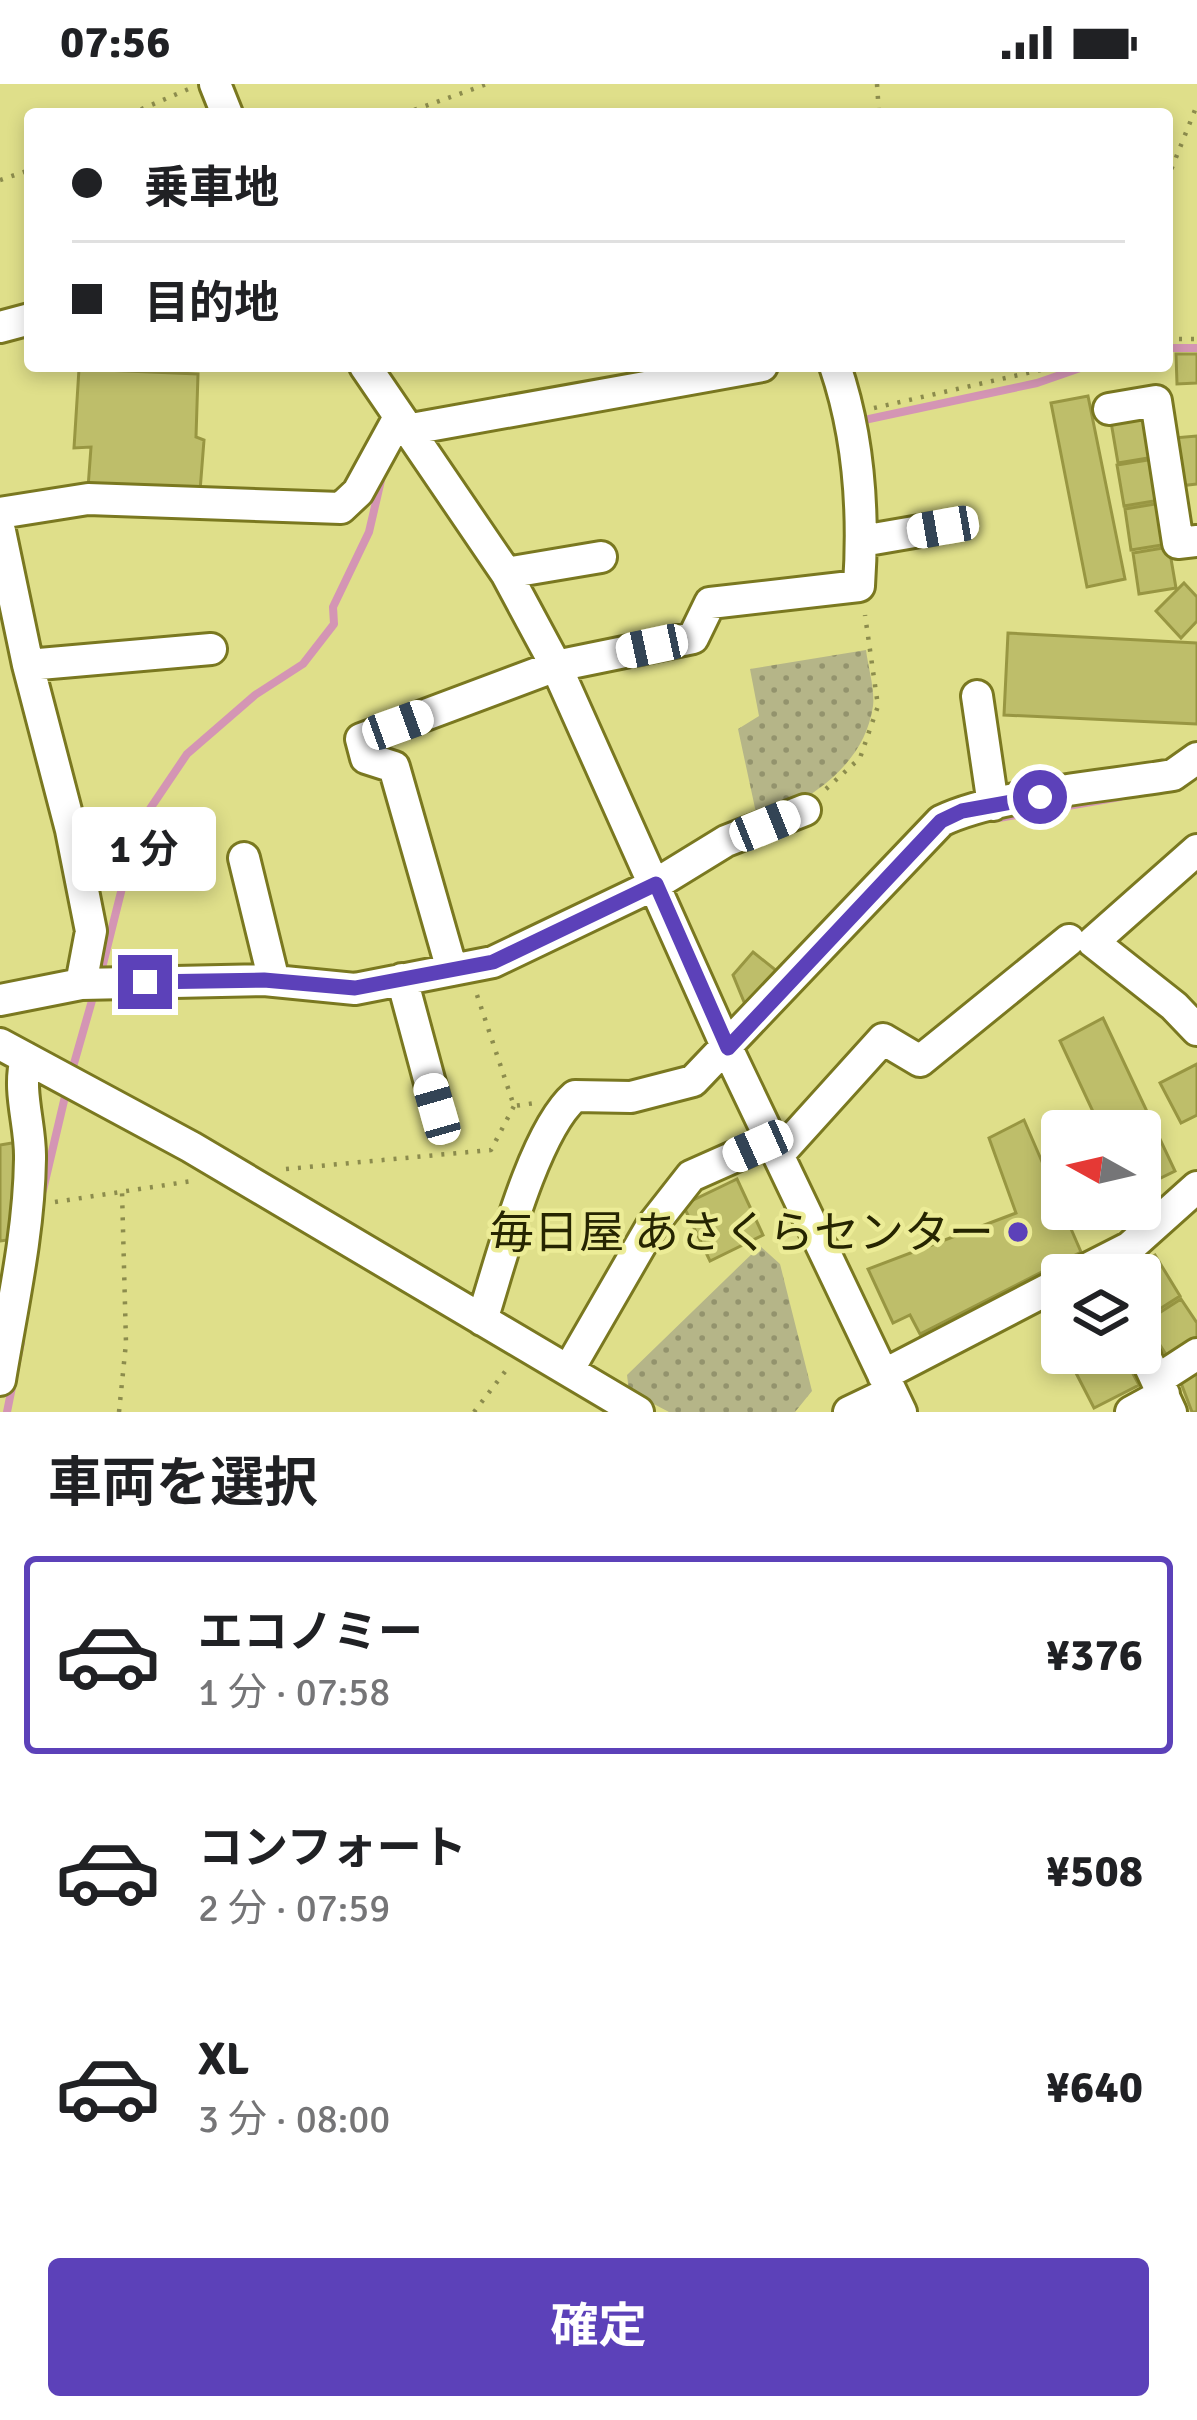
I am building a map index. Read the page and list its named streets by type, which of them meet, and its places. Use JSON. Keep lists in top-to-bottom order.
{
  "places": ["毎日屋 あさくらセンター"],
  "north": "left",
  "page": {
    "status": "07:56",
    "banner": ["乗車地", "目的地"],
    "bubble": "1 分",
    "heading": "車両を選択",
    "list": [
      {
        "name": "エコノミー",
        "note": "1 分 · 07:58",
        "value": "¥376"
      },
      {
        "name": "コンフォート",
        "note": "2 分 · 07:59",
        "value": "¥508"
      },
      {
        "name": "XL",
        "note": "3 分 · 08:00",
        "value": "¥640"
      }
    ],
    "buttons": "確定"
  }
}
